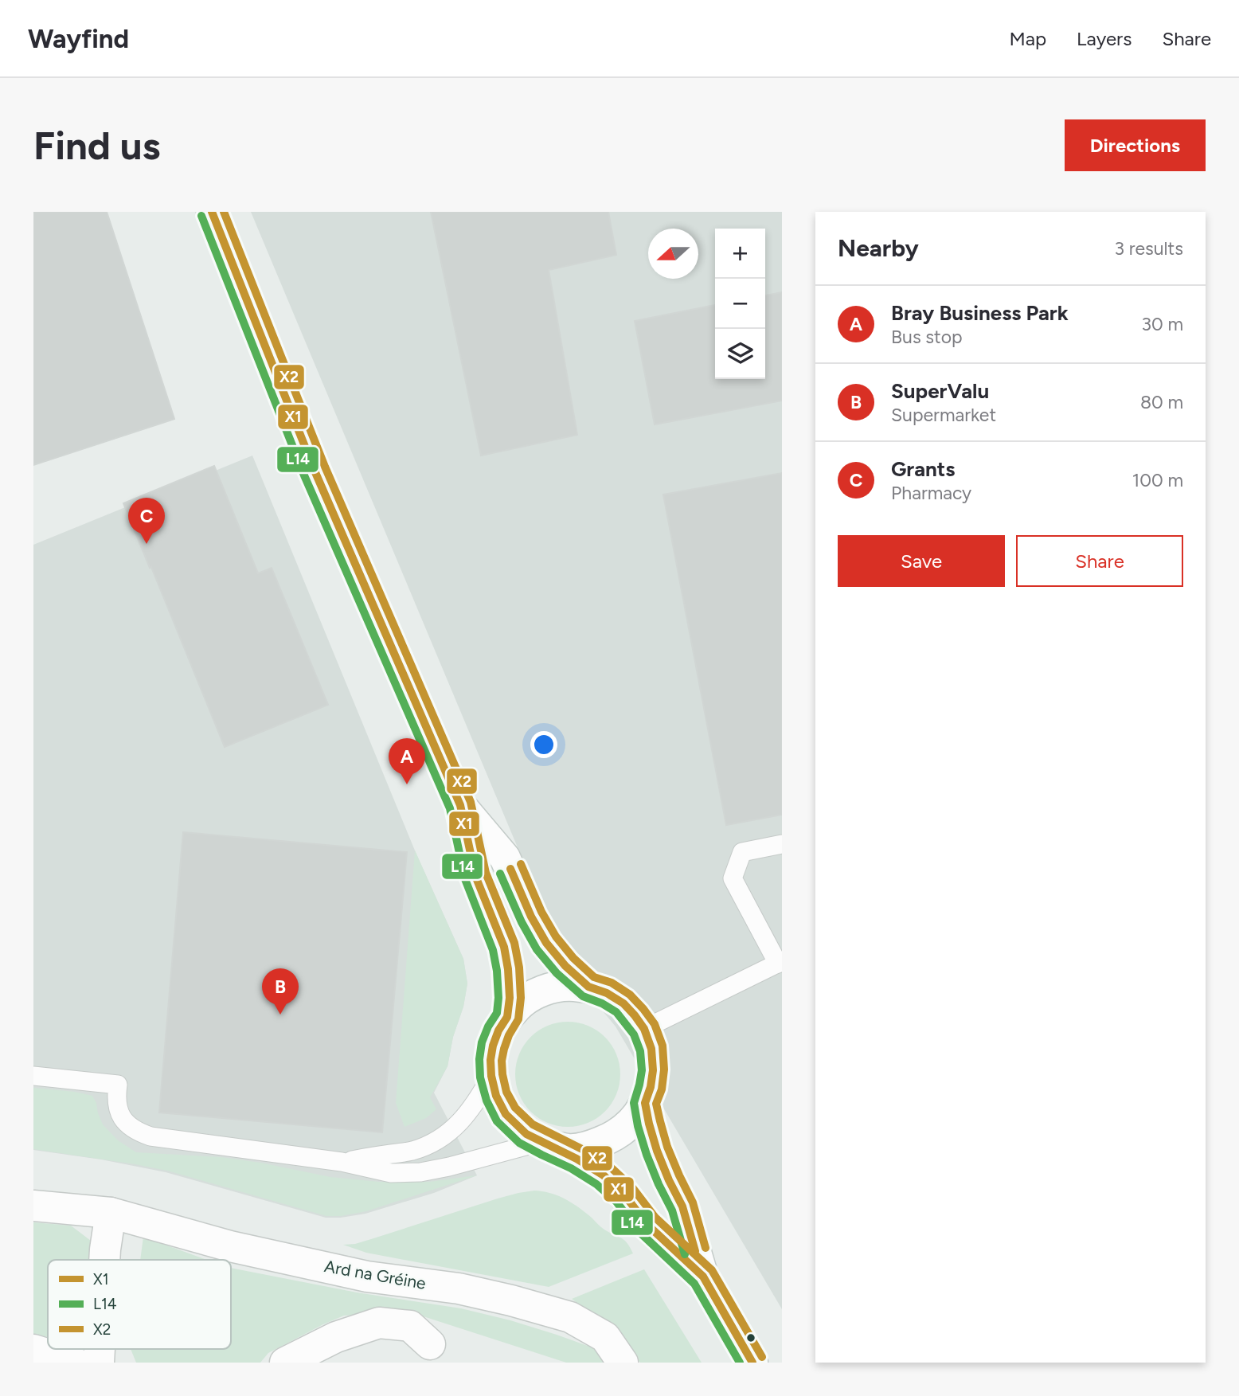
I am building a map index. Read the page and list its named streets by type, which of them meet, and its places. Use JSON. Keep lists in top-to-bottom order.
{
  "streets": {
    "main road": ["Ard na Gréine"]
  },
  "lines": ["transit line X1", "transit line X2", "transit line L14"],
  "legend": ["X1", "L14", "X2"],
  "north": "left",
  "page": {
    "header": "Wayfind",
    "nav": ["Map", "Layers", "Share"],
    "buttons": [
      "Directions",
      ["Save", "Share"]
    ],
    "title": "Find us",
    "heading": ["Nearby", "3 results"],
    "map_buttons": ["+", "−"],
    "list": [
      {
        "mark": "A",
        "name": "Bray Business Park",
        "note": "Bus stop",
        "value": "30 m"
      },
      {
        "mark": "B",
        "name": "SuperValu",
        "note": "Supermarket",
        "value": "80 m"
      },
      {
        "mark": "C",
        "name": "Grants",
        "note": "Pharmacy",
        "value": "100 m"
      }
    ],
    "pins": ["C", "A", "B"]
  }
}
